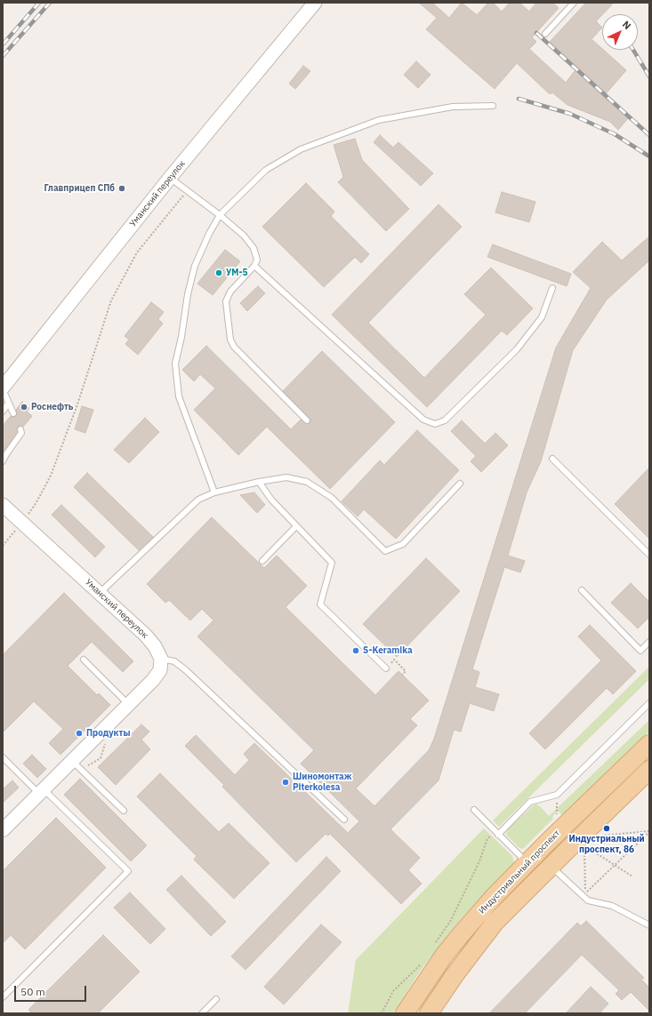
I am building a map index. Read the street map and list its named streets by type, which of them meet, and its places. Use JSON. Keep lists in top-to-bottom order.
{
  "streets": {
    "main road": ["Индустриальный проспект"],
    "street": ["Уманский переулок"]
  },
  "places": [
    "Главприцеп СПб",
    "УМ-5",
    "Роснефть",
    "S-Keramika",
    "Продукты",
    "Шиномонтаж Piterkolesa",
    "Индустриальный проспект, 86"
  ],
  "scale_bar": "50 m",
  "north": "top right"
}
